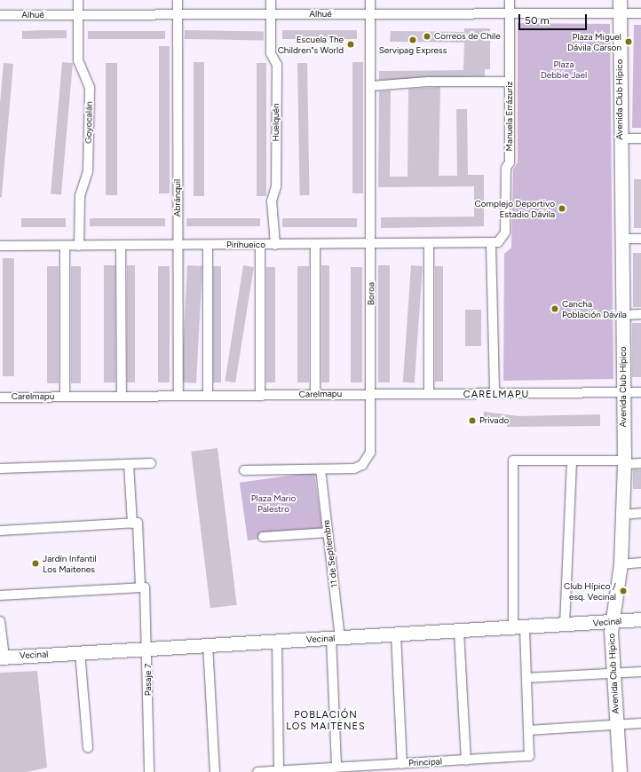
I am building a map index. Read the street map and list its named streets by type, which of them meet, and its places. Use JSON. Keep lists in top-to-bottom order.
{
  "streets": {
    "street": [
      "Alhué",
      "Avenida Club Hípico",
      "Manuela Errázuriz",
      "Goyocalán",
      "Huelquén",
      "Abránquil",
      "Pirihueico",
      "Boroa",
      "Carelmapu",
      "11 de Septiembre",
      "Vecinal",
      "Pasaje 7",
      "Principal"
    ]
  },
  "crossings": [
    ["Alhué", "Avenida Club Hípico"],
    ["Alhué", "Manuela Errázuriz"],
    ["Alhué", "Goyocalán"],
    ["Alhué", "Huelquén"],
    ["Alhué", "Abránquil"],
    ["Alhué", "Boroa"],
    ["Avenida Club Hípico", "Carelmapu"],
    ["Avenida Club Hípico", "Vecinal"],
    ["Manuela Errázuriz", "Pirihueico"],
    ["Goyocalán", "Pirihueico"],
    ["Huelquén", "Pirihueico"],
    ["Abránquil", "Pirihueico"],
    ["Abránquil", "Carelmapu"],
    ["Pirihueico", "Boroa"],
    ["Boroa", "Carelmapu"],
    ["Boroa", "11 de Septiembre"],
    ["11 de Septiembre", "Vecinal"],
    ["11 de Septiembre", "Principal"],
    ["Vecinal", "Pasaje 7"]
  ],
  "districts": ["CARELMAPU", "POBLACIÓN LOS MAITENES"],
  "parks": ["Plaza Debbie Jael", "Plaza Mario Palestro"],
  "places": [
    "Correos de Chile",
    "Servipag Express",
    "Plaza Miguel Dávila Carson",
    "Escuela The Children\"s World",
    "Complejo Deportivo Estadio Dávila",
    "Cancha Población Dávila",
    "Privado",
    "Jardín Infantil Los Maitenes",
    "Club Hípico / esq. Vecinal"
  ],
  "scale_bar": "50 m"
}
